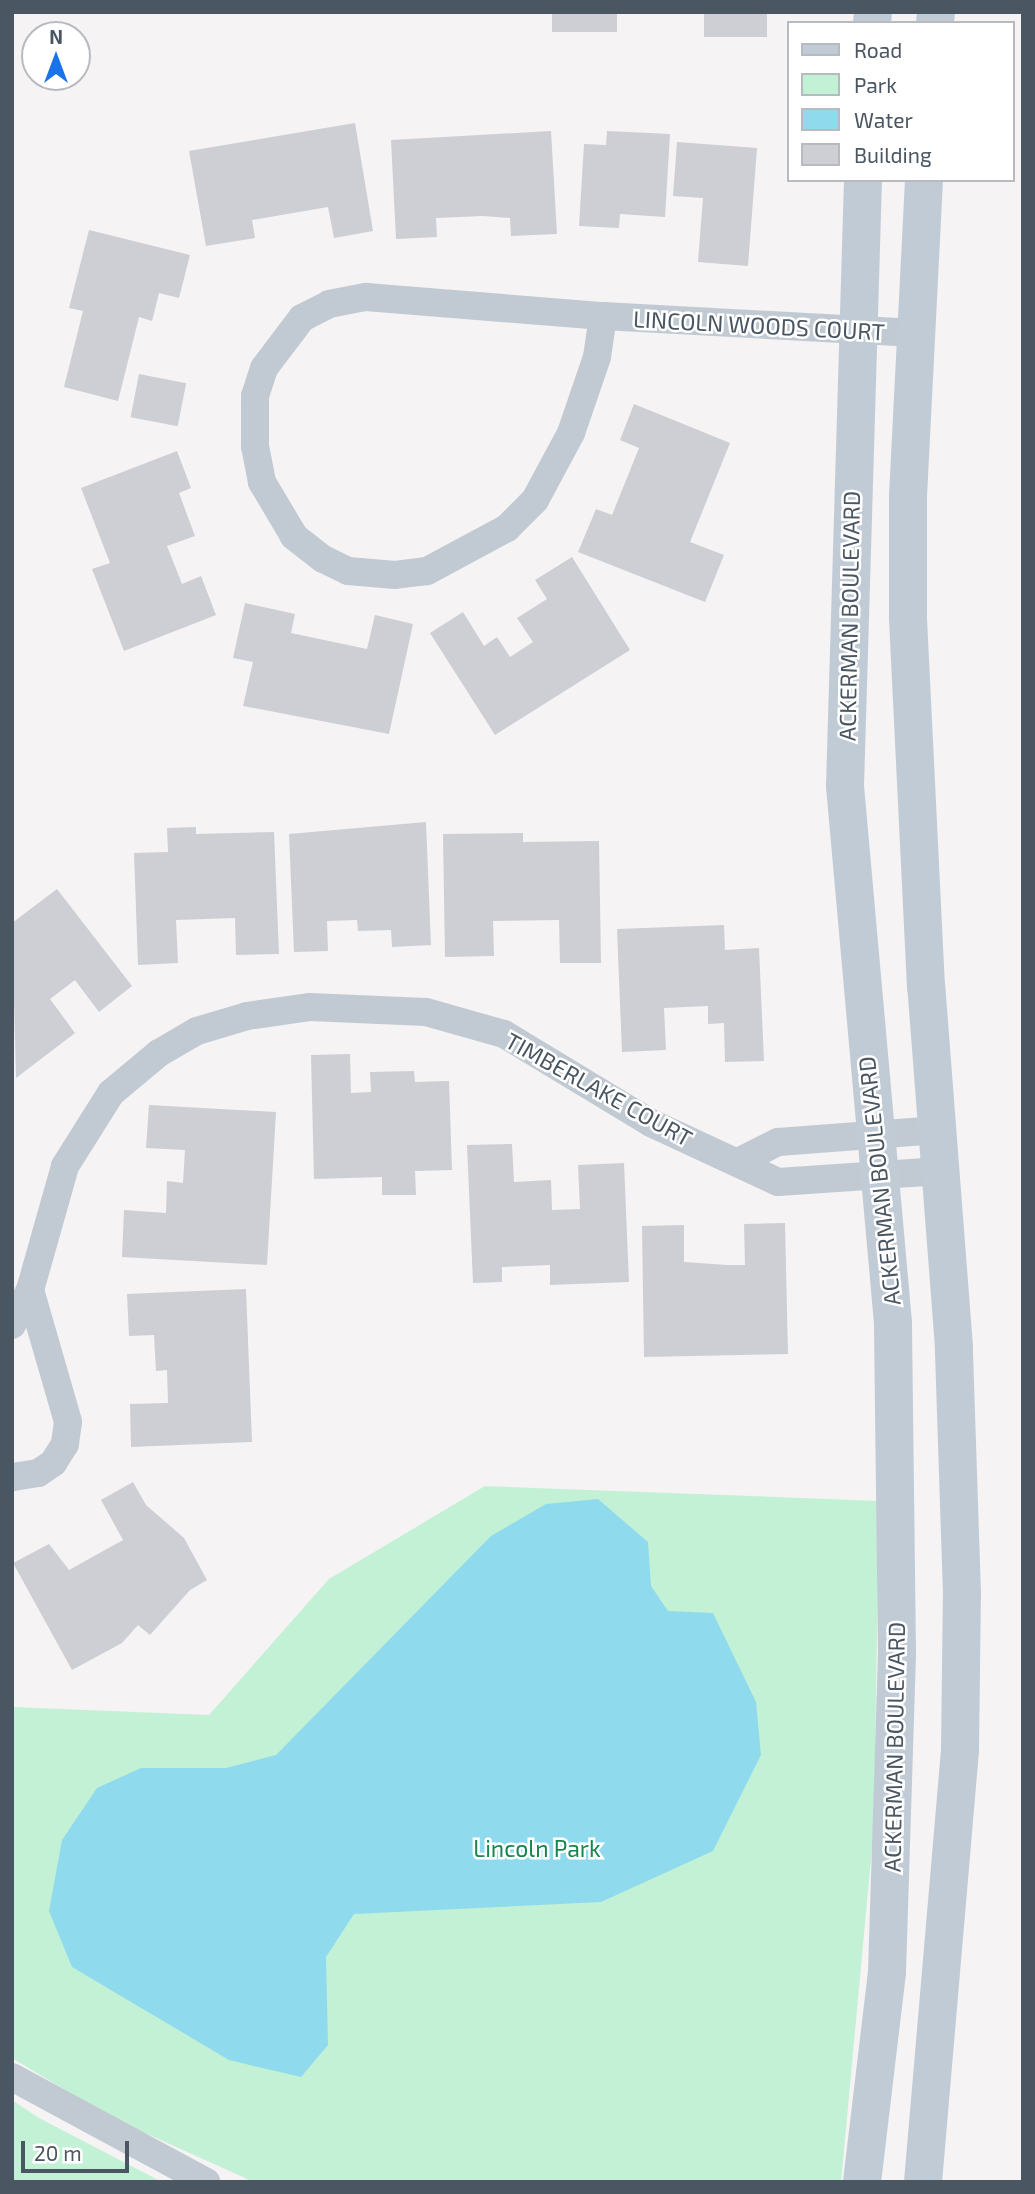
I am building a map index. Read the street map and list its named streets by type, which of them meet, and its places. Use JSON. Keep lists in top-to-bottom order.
{
  "streets": {
    "street": ["LINCOLN WOODS COURT", "ACKERMAN BOULEVARD", "TIMBERLAKE COURT"]
  },
  "crossings": [
    ["LINCOLN WOODS COURT", "ACKERMAN BOULEVARD"],
    ["ACKERMAN BOULEVARD", "TIMBERLAKE COURT"]
  ],
  "parks": ["Lincoln Park"],
  "legend": [
    "Road",
    "Park",
    "Water",
    "Building"
  ],
  "scale_bar": "20 m",
  "north": "top"
}
